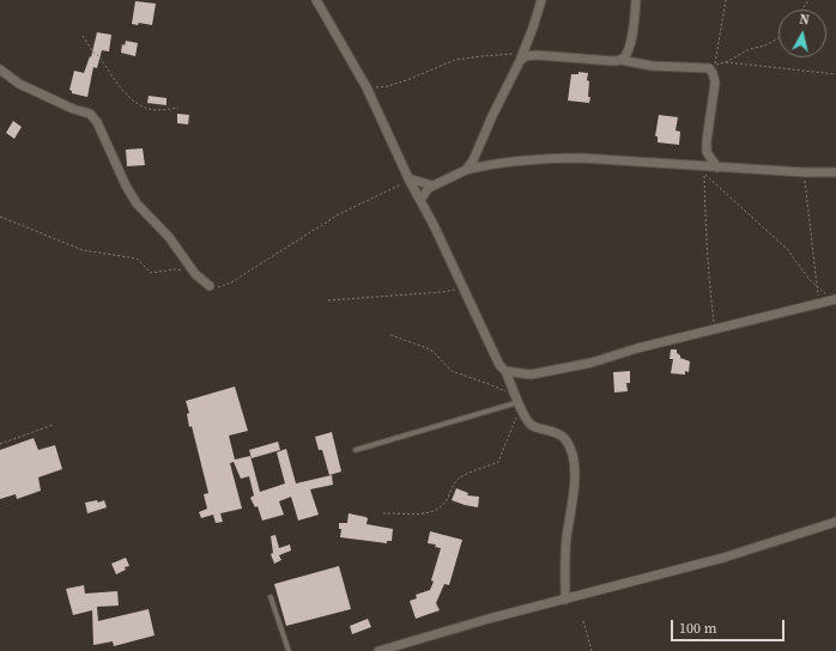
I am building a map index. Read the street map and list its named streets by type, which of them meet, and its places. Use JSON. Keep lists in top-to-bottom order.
{
  "scale_bar": "100 m",
  "north": "top"
}
